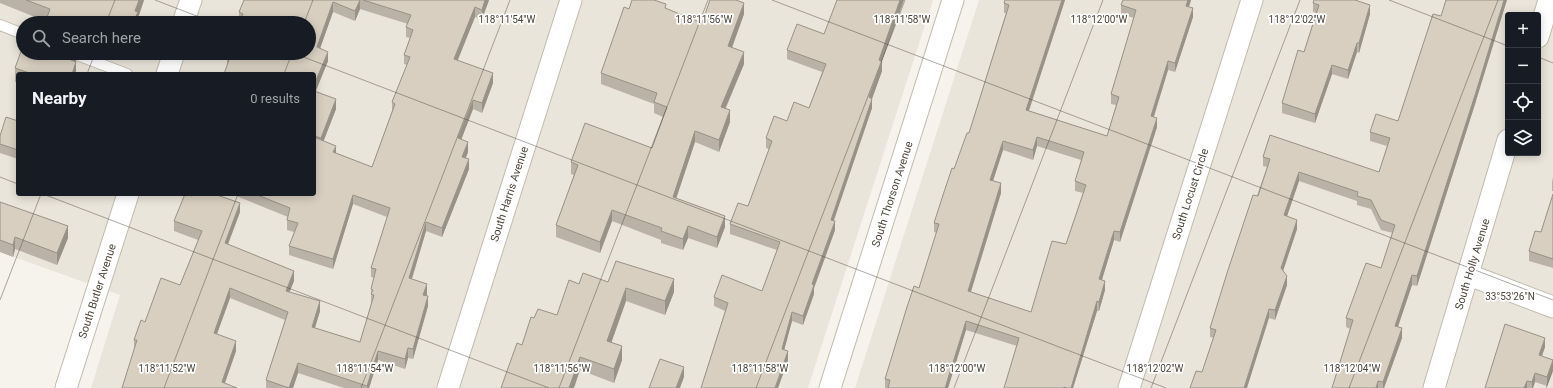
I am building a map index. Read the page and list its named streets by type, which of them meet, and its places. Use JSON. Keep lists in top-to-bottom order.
{
  "streets": {
    "street": [
      "South Harris Avenue",
      "South Thorson Avenue",
      "South Locust Circle",
      "South Holly Avenue",
      "South Butler Avenue"
    ]
  },
  "page": {
    "map_buttons": ["+", "−"],
    "search": "Search here",
    "heading": ["Nearby", "0 results"]
  },
  "coordinates": [
    "118°11'56\"W",
    "118°12'00\"W",
    "118°11'54\"W",
    "118°11'58\"W",
    "118°12'02\"W",
    "33°53'26\"N",
    "118°11'52\"W",
    "118°12'04\"W"
  ]
}
